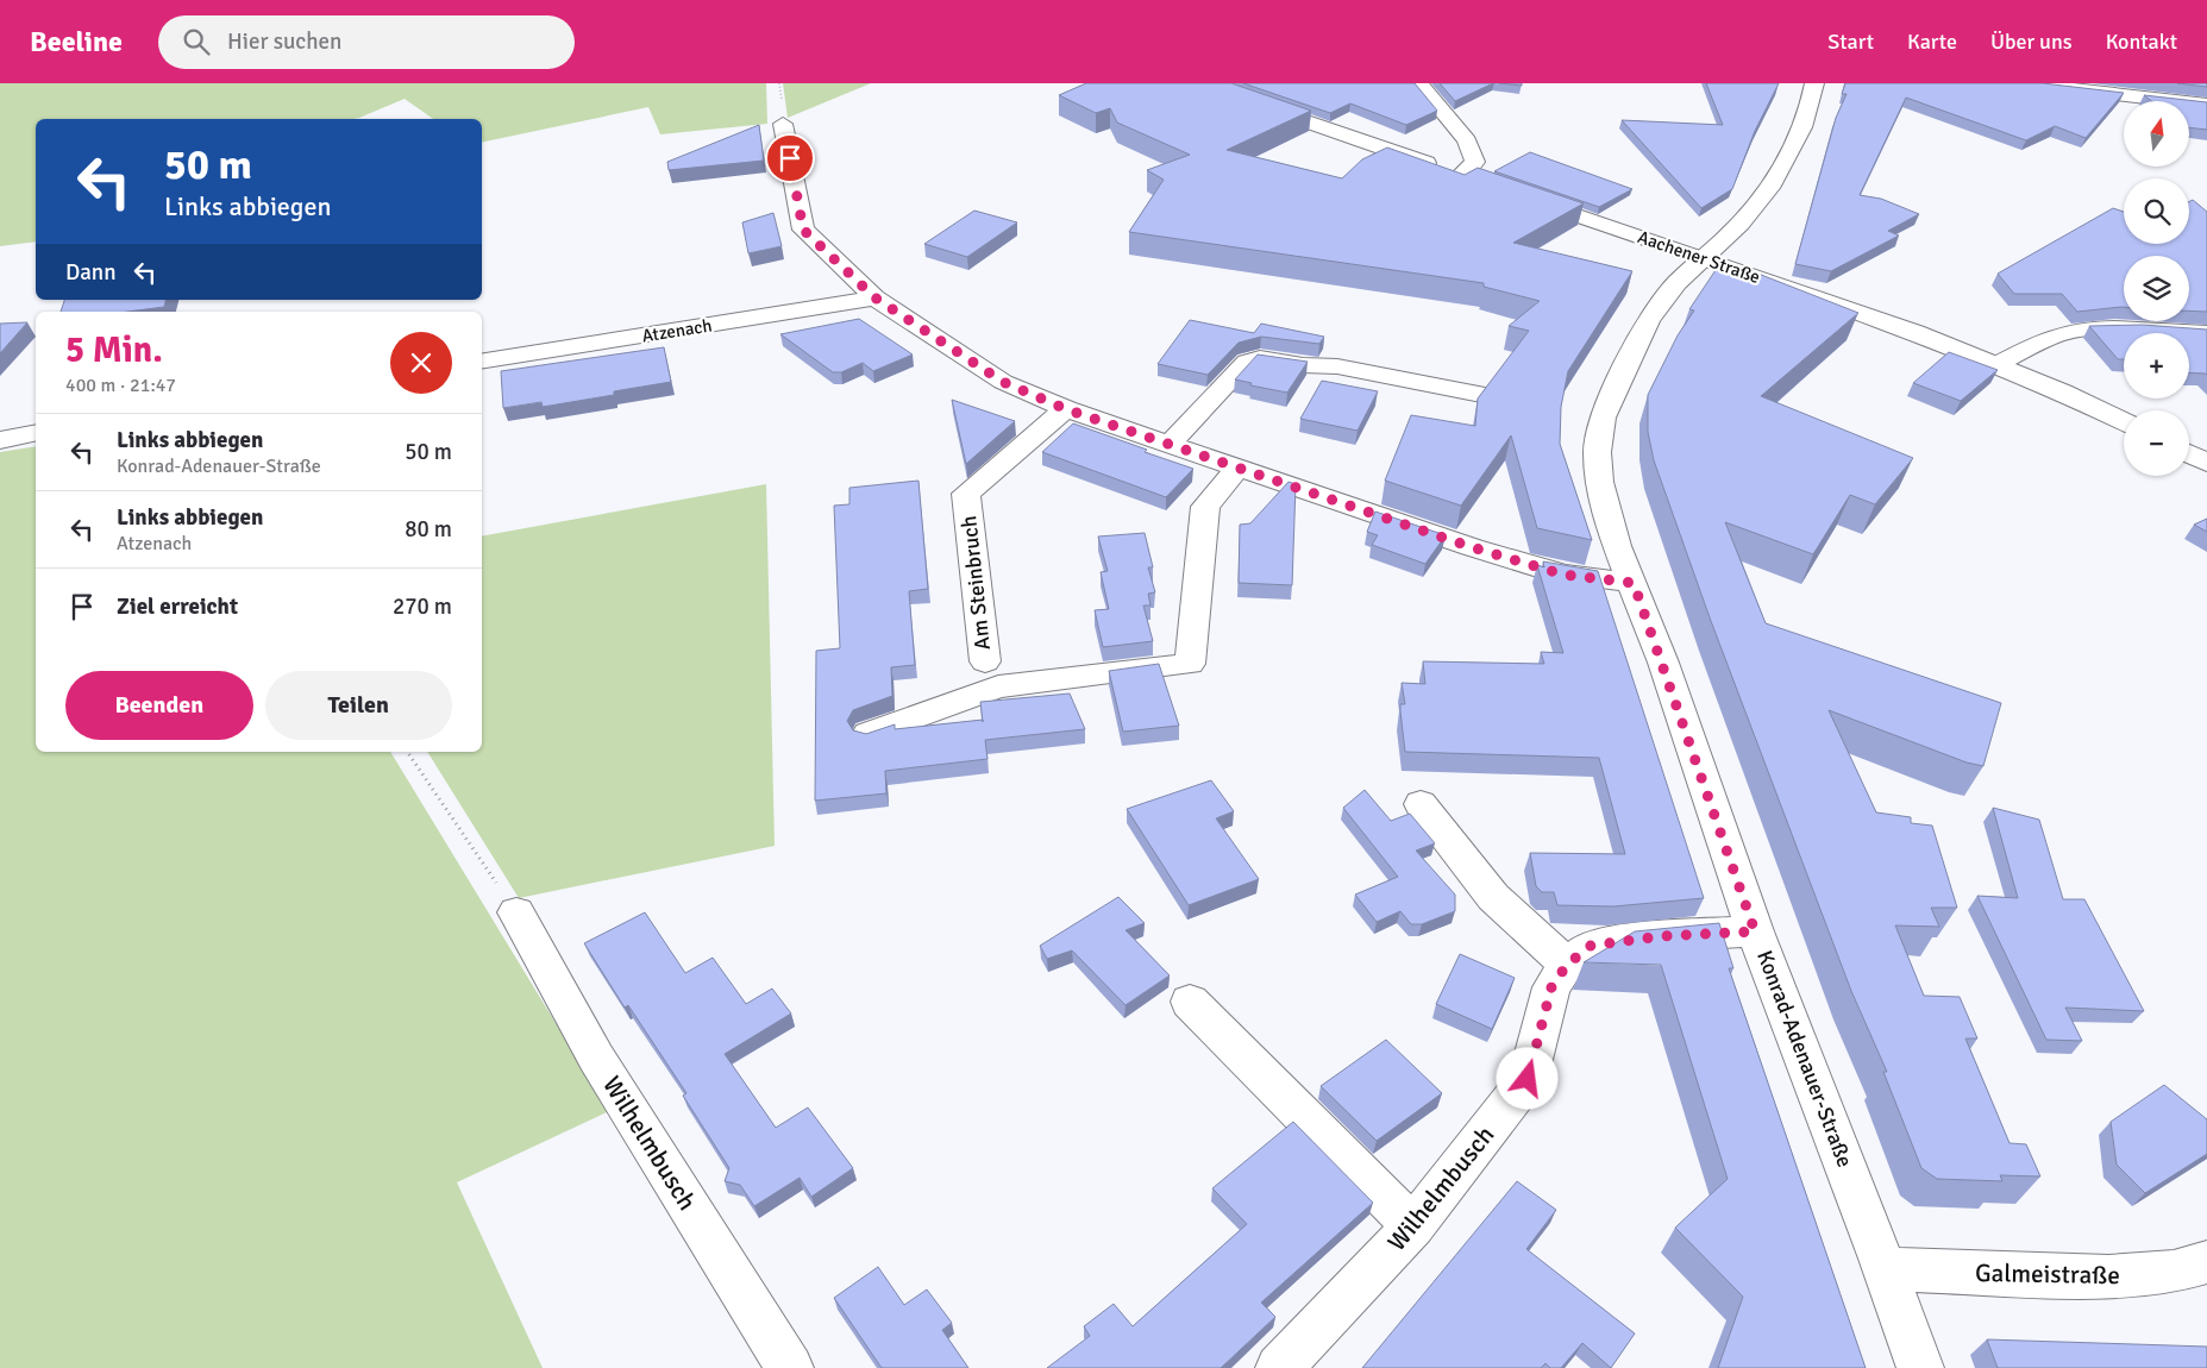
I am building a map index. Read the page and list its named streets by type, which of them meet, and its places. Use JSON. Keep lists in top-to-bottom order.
{
  "streets": {
    "street": [
      "Aachener Straße",
      "Atzenach",
      "Am Steinbruch",
      "Konrad-Adenauer-Straße",
      "Wilhelmbusch",
      "Galmeistraße"
    ]
  },
  "crossings": [
    ["Aachener Straße", "Konrad-Adenauer-Straße"],
    ["Konrad-Adenauer-Straße", "Wilhelmbusch"],
    ["Konrad-Adenauer-Straße", "Galmeistraße"]
  ],
  "north": "top",
  "page": {
    "header": "Beeline",
    "search": "Hier suchen",
    "nav": [
      "Start",
      "Karte",
      "Über uns",
      "Kontakt"
    ],
    "map_buttons": ["+", "−"],
    "turn": ["50 m", "Links abbiegen"],
    "then": "Dann",
    "heading": ["5 Min.", "400 m · 21:47"],
    "list": [
      {
        "name": "Links abbiegen",
        "note": "Konrad-Adenauer-Straße",
        "value": "50 m"
      },
      {
        "name": "Links abbiegen",
        "note": "Atzenach",
        "value": "80 m"
      },
      {
        "name": "Ziel erreicht",
        "value": "270 m"
      }
    ],
    "buttons": ["Beenden", "Teilen"]
  }
}
